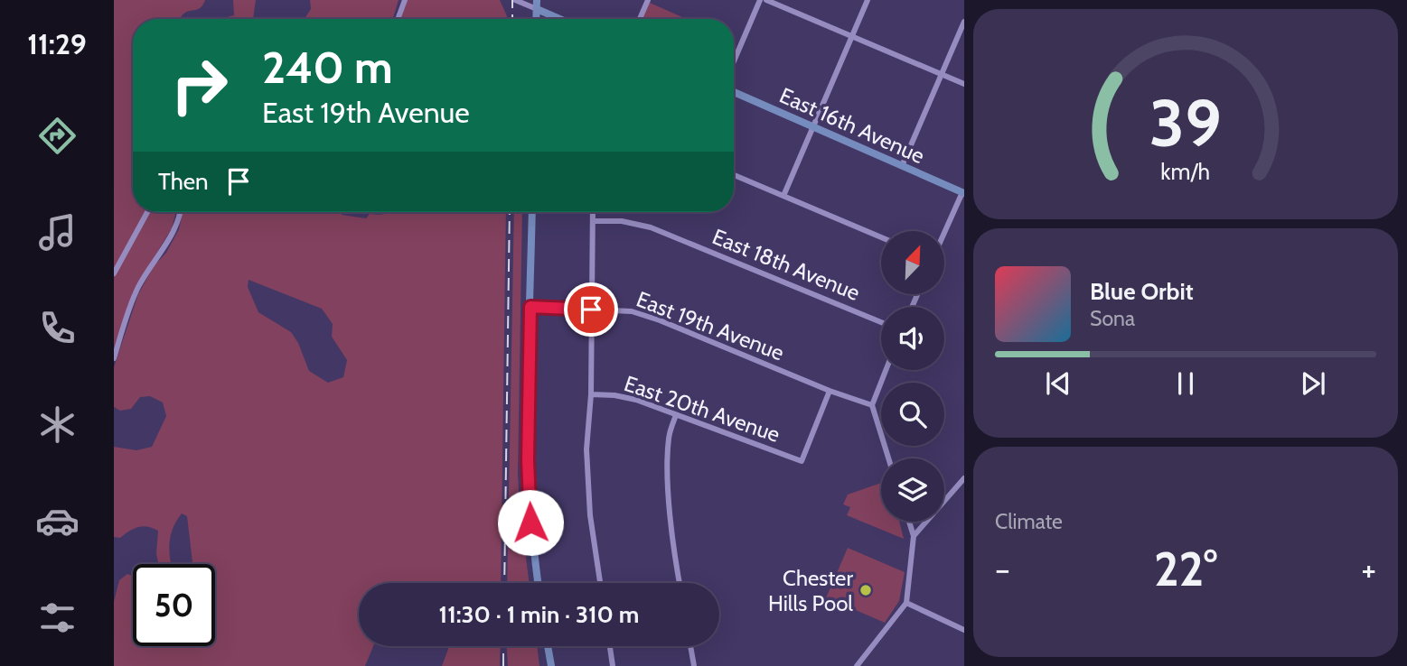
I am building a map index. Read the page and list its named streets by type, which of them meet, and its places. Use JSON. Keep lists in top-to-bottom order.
{
  "streets": {
    "main road": ["East 16th Avenue"],
    "street": ["East 18th Avenue", "East 19th Avenue", "East 20th Avenue"]
  },
  "crossings": [
    ["East 19th Avenue", "East 20th Avenue"]
  ],
  "places": ["Chester Hills Pool"],
  "north": "top right",
  "page": {
    "tabs": "11:29",
    "turn": ["240 m", "East 19th Avenue"],
    "then": "Then",
    "song": ["Blue Orbit", "Sona"],
    "tile": "Climate",
    "heat": ["−", "22°", "+"],
    "limit": "50",
    "trip": "11:30 · 1 min · 310 m",
    "gauge": ["39", "km/h"]
  }
}
